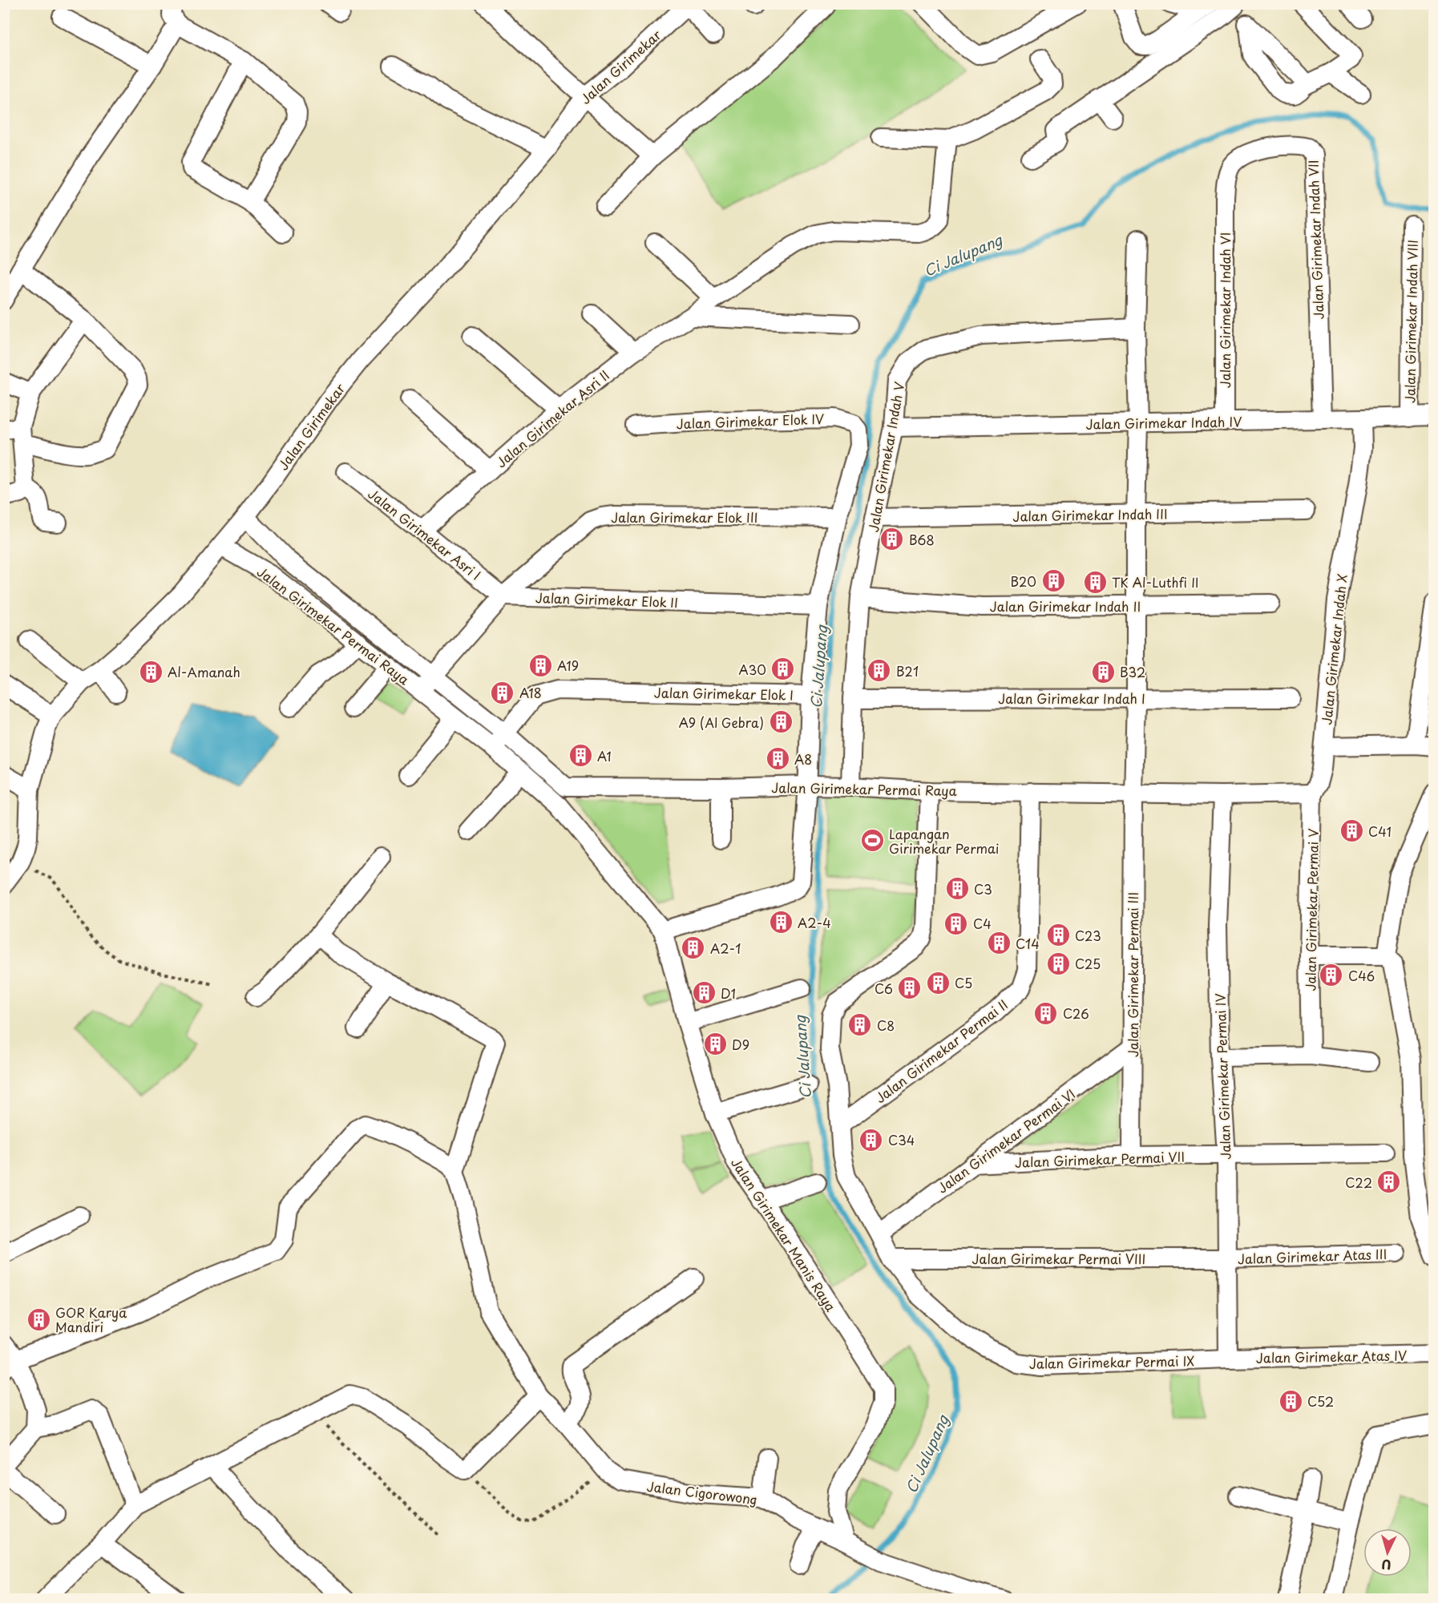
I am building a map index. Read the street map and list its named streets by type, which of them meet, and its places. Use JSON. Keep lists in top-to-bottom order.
{
  "streets": {
    "street": [
      "Jalan Girimekar",
      "Jalan Girimekar Indah VII",
      "Jalan Girimekar Indah VI",
      "Jalan Girimekar Indah VIII",
      "Jalan Girimekar Asri II",
      "Jalan Girimekar Elok IV",
      "Jalan Girimekar Indah IV",
      "Jalan Girimekar Indah V",
      "Jalan Girimekar Indah III",
      "Jalan Girimekar Elok III",
      "Jalan Girimekar Asri I",
      "Jalan Girimekar Elok II",
      "Jalan Girimekar Indah II",
      "Jalan Girimekar Permai Raya",
      "Jalan Girimekar Indah X",
      "Jalan Girimekar Elok I",
      "Jalan Girimekar Indah I",
      "Jalan Girimekar Permai V",
      "Jalan Girimekar Permai III",
      "Jalan Girimekar Permai II",
      "Jalan Girimekar Permai IV",
      "Jalan Girimekar Permai VI",
      "Jalan Girimekar Permai VII",
      "Jalan Girimekar Manis Raya",
      "Jalan Girimekar Atas III",
      "Jalan Girimekar Permai VIII",
      "Jalan Girimekar Atas IV",
      "Jalan Girimekar Permai IX",
      "Jalan Cigorowong"
    ]
  },
  "crossings": [
    ["Jalan Girimekar", "Jalan Girimekar Permai Raya"],
    ["Jalan Girimekar Indah VII", "Jalan Girimekar Indah VI"],
    ["Jalan Girimekar Indah VII", "Jalan Girimekar Indah IV"],
    ["Jalan Girimekar Indah VI", "Jalan Girimekar Indah IV"],
    ["Jalan Girimekar Indah VIII", "Jalan Girimekar Indah IV"],
    ["Jalan Girimekar Asri II", "Jalan Girimekar Asri I"],
    ["Jalan Girimekar Elok IV", "Jalan Girimekar Elok III"],
    ["Jalan Girimekar Elok IV", "Jalan Girimekar Elok I"],
    ["Jalan Girimekar Indah IV", "Jalan Girimekar Indah V"],
    ["Jalan Girimekar Indah IV", "Jalan Girimekar Indah X"],
    ["Jalan Girimekar Indah V", "Jalan Girimekar Indah III"],
    ["Jalan Girimekar Indah V", "Jalan Girimekar Indah II"],
    ["Jalan Girimekar Indah V", "Jalan Girimekar Permai Raya"],
    ["Jalan Girimekar Indah V", "Jalan Girimekar Indah I"],
    ["Jalan Girimekar Elok III", "Jalan Girimekar Asri I"],
    ["Jalan Girimekar Elok III", "Jalan Girimekar Elok II"],
    ["Jalan Girimekar Elok III", "Jalan Girimekar Elok I"],
    ["Jalan Girimekar Asri I", "Jalan Girimekar Elok II"],
    ["Jalan Girimekar Elok II", "Jalan Girimekar Elok I"],
    ["Jalan Girimekar Permai Raya", "Jalan Girimekar Indah X"],
    ["Jalan Girimekar Permai Raya", "Jalan Girimekar Elok I"],
    ["Jalan Girimekar Permai Raya", "Jalan Girimekar Permai V"],
    ["Jalan Girimekar Permai Raya", "Jalan Girimekar Permai III"],
    ["Jalan Girimekar Permai Raya", "Jalan Girimekar Permai II"],
    ["Jalan Girimekar Permai Raya", "Jalan Girimekar Permai IV"],
    ["Jalan Girimekar Permai Raya", "Jalan Girimekar Manis Raya"],
    ["Jalan Girimekar Permai Raya", "Jalan Girimekar Permai IX"],
    ["Jalan Girimekar Indah X", "Jalan Girimekar Permai V"],
    ["Jalan Girimekar Permai III", "Jalan Girimekar Permai VI"],
    ["Jalan Girimekar Permai III", "Jalan Girimekar Permai VII"],
    ["Jalan Girimekar Permai II", "Jalan Girimekar Permai IX"],
    ["Jalan Girimekar Permai IV", "Jalan Girimekar Permai VII"],
    ["Jalan Girimekar Permai IV", "Jalan Girimekar Atas III"],
    ["Jalan Girimekar Permai IV", "Jalan Girimekar Permai VIII"],
    ["Jalan Girimekar Permai IV", "Jalan Girimekar Atas IV"],
    ["Jalan Girimekar Permai IV", "Jalan Girimekar Permai IX"],
    ["Jalan Girimekar Permai VI", "Jalan Girimekar Permai VII"],
    ["Jalan Girimekar Permai VI", "Jalan Girimekar Permai IX"],
    ["Jalan Girimekar Manis Raya", "Jalan Cigorowong"],
    ["Jalan Girimekar Atas III", "Jalan Girimekar Permai VIII"],
    ["Jalan Girimekar Permai VIII", "Jalan Girimekar Permai IX"],
    ["Jalan Girimekar Atas IV", "Jalan Girimekar Permai IX"]
  ],
  "water": ["Ci Jalupang"],
  "places": {
    "building": [
      "B68",
      "B20",
      "TK Al-Luthfi II",
      "A19",
      "A30",
      "B21",
      "Al-Amanah",
      "B32",
      "A18",
      "A9 (Al Gebra)",
      "A1",
      "A8",
      "C41",
      "C3",
      "A2-4",
      "C4",
      "C23",
      "C14",
      "A2-1",
      "C25",
      "C46",
      "C5",
      "C6",
      "D1",
      "C26",
      "C8",
      "D9",
      "C34",
      "C22",
      "GOR Karya Mandiri",
      "C52"
    ],
    "sports": ["Lapangan Girimekar Permai"]
  },
  "north": "bottom"
}
